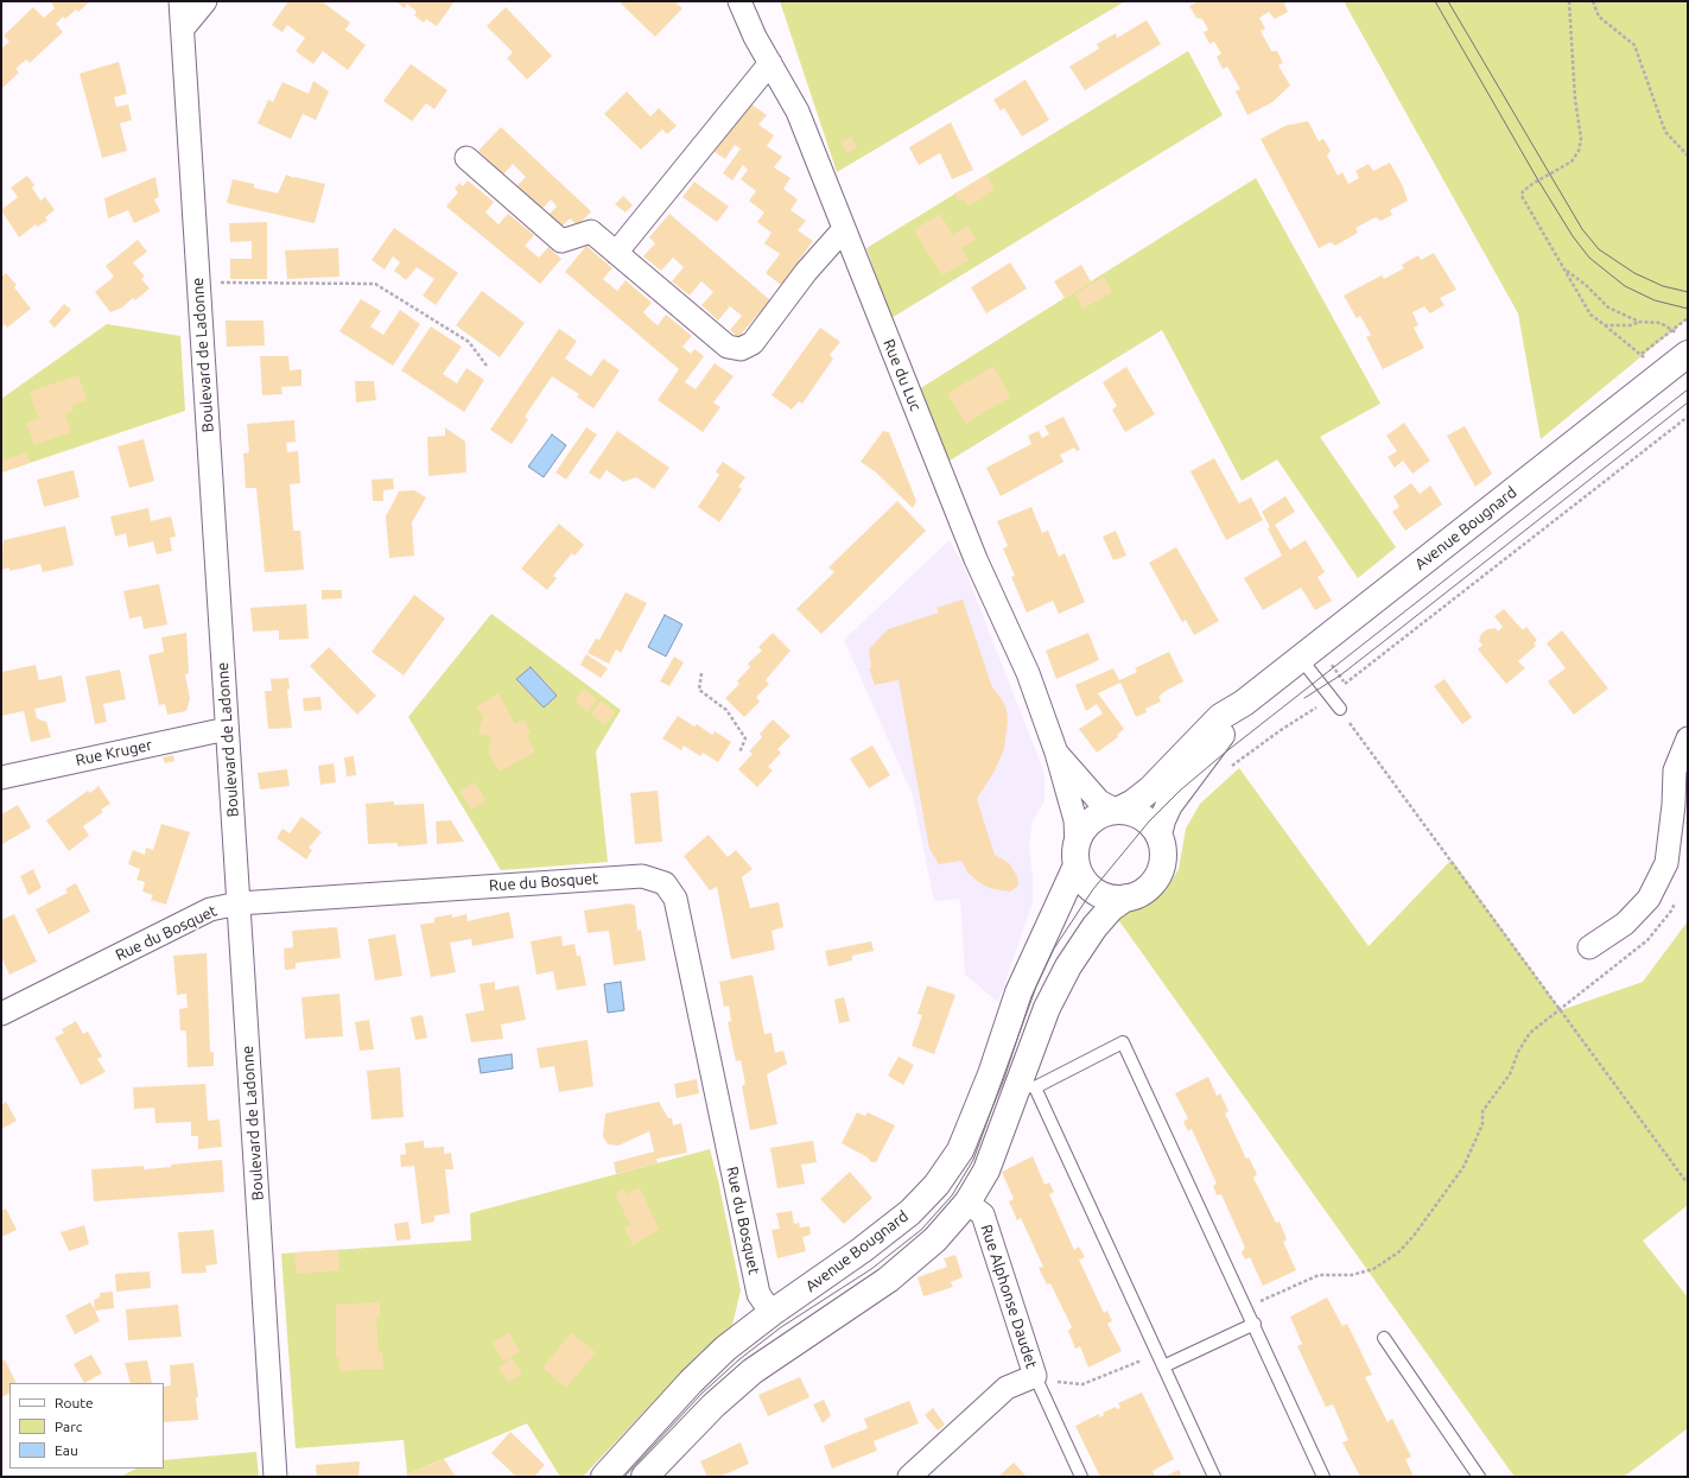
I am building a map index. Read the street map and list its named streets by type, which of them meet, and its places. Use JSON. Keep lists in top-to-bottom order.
{
  "streets": {
    "main road": ["Avenue Bougnard"],
    "street": [
      "Boulevard de Ladonne",
      "Rue du Luc",
      "Rue Kruger",
      "Rue du Bosquet",
      "Rue Alphonse Daudet"
    ]
  },
  "crossings": [
    ["Boulevard de Ladonne", "Rue Kruger"],
    ["Boulevard de Ladonne", "Rue du Bosquet"],
    ["Rue du Luc", "Avenue Bougnard"],
    ["Avenue Bougnard", "Rue du Bosquet"],
    ["Avenue Bougnard", "Rue Alphonse Daudet"]
  ],
  "legend": ["Route", "Parc", "Eau"]
}
